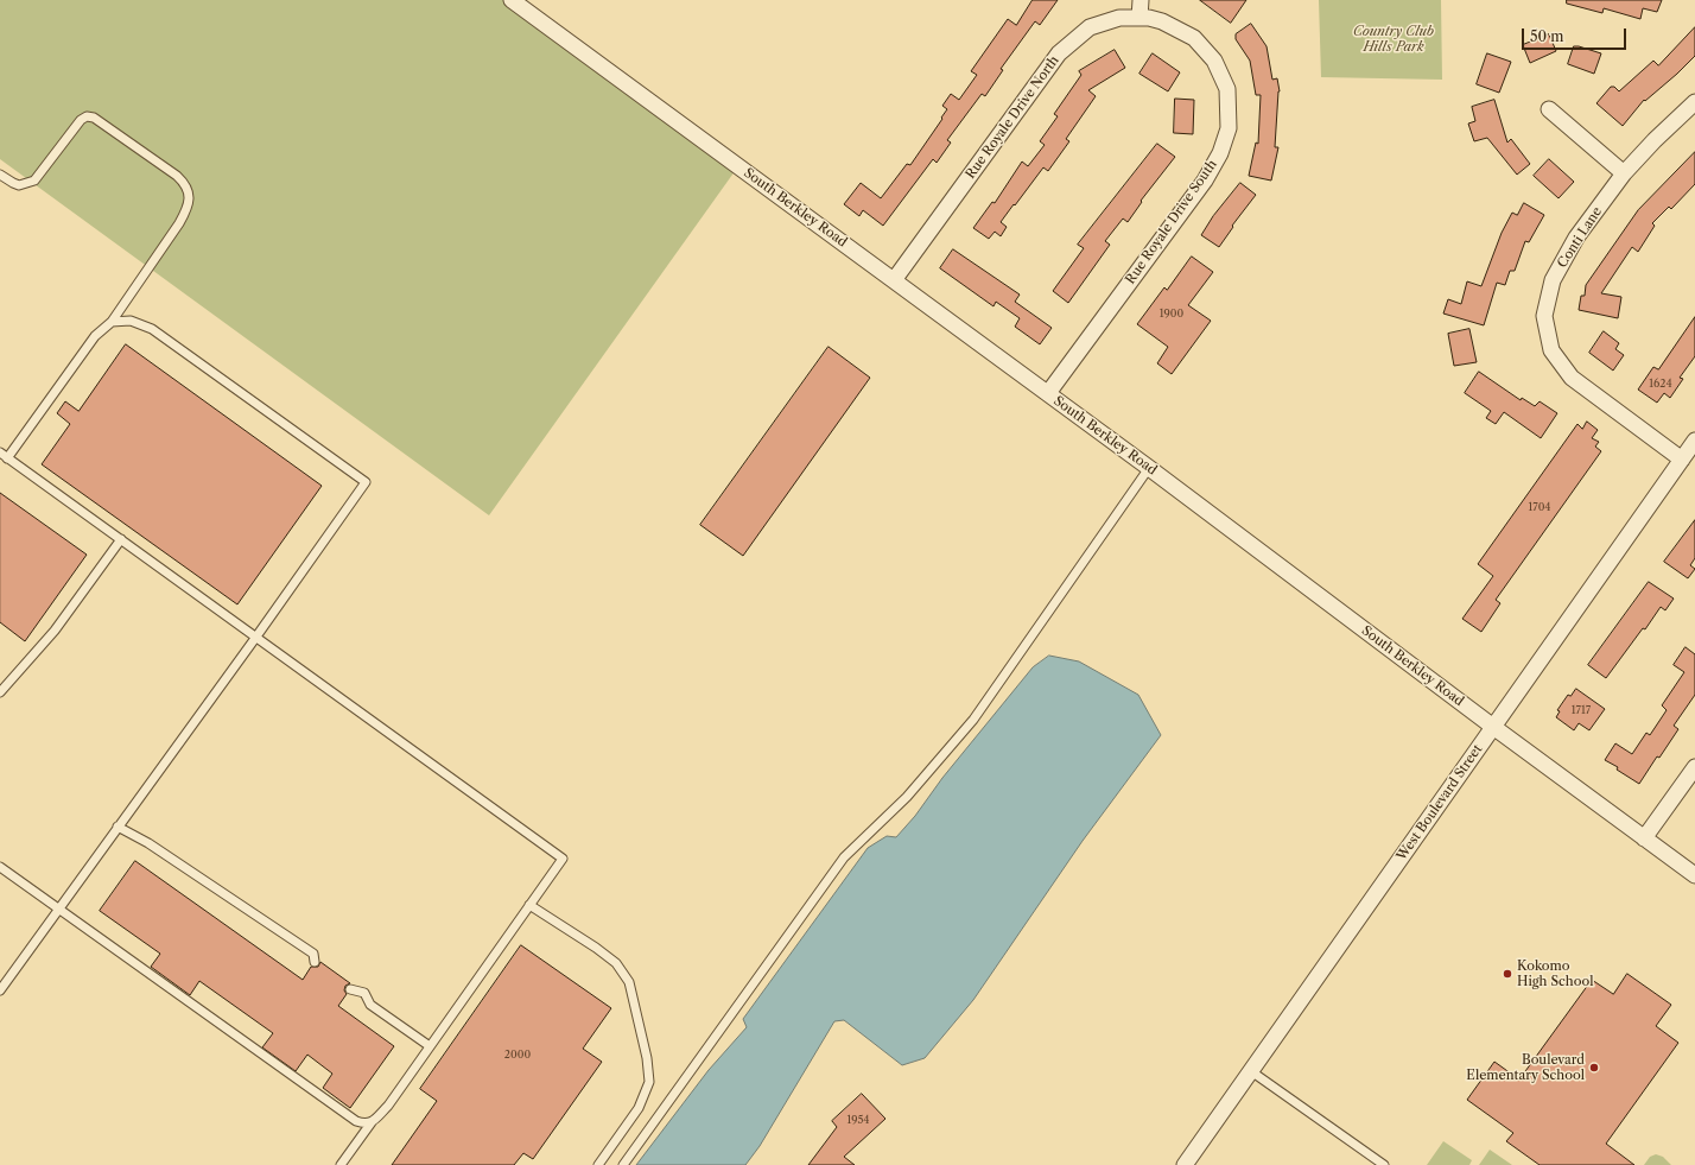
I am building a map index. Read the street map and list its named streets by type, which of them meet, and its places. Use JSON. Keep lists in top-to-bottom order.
{
  "streets": {
    "street": [
      "Rue Royale Drive North",
      "South Berkley Road",
      "Rue Royale Drive South",
      "Conti Lane",
      "West Boulevard Street"
    ]
  },
  "crossings": [
    ["Rue Royale Drive North", "South Berkley Road"],
    ["Rue Royale Drive North", "Rue Royale Drive South"],
    ["South Berkley Road", "Rue Royale Drive South"],
    ["South Berkley Road", "West Boulevard Street"],
    ["Conti Lane", "West Boulevard Street"]
  ],
  "parks": ["Country Club Hills Park"],
  "places": ["Kokomo High School", "Boulevard Elementary School"],
  "house_numbers": [
    "1900",
    "1624",
    "1704",
    "1717",
    "2000",
    "1954"
  ],
  "scale_bar": "50 m"
}
